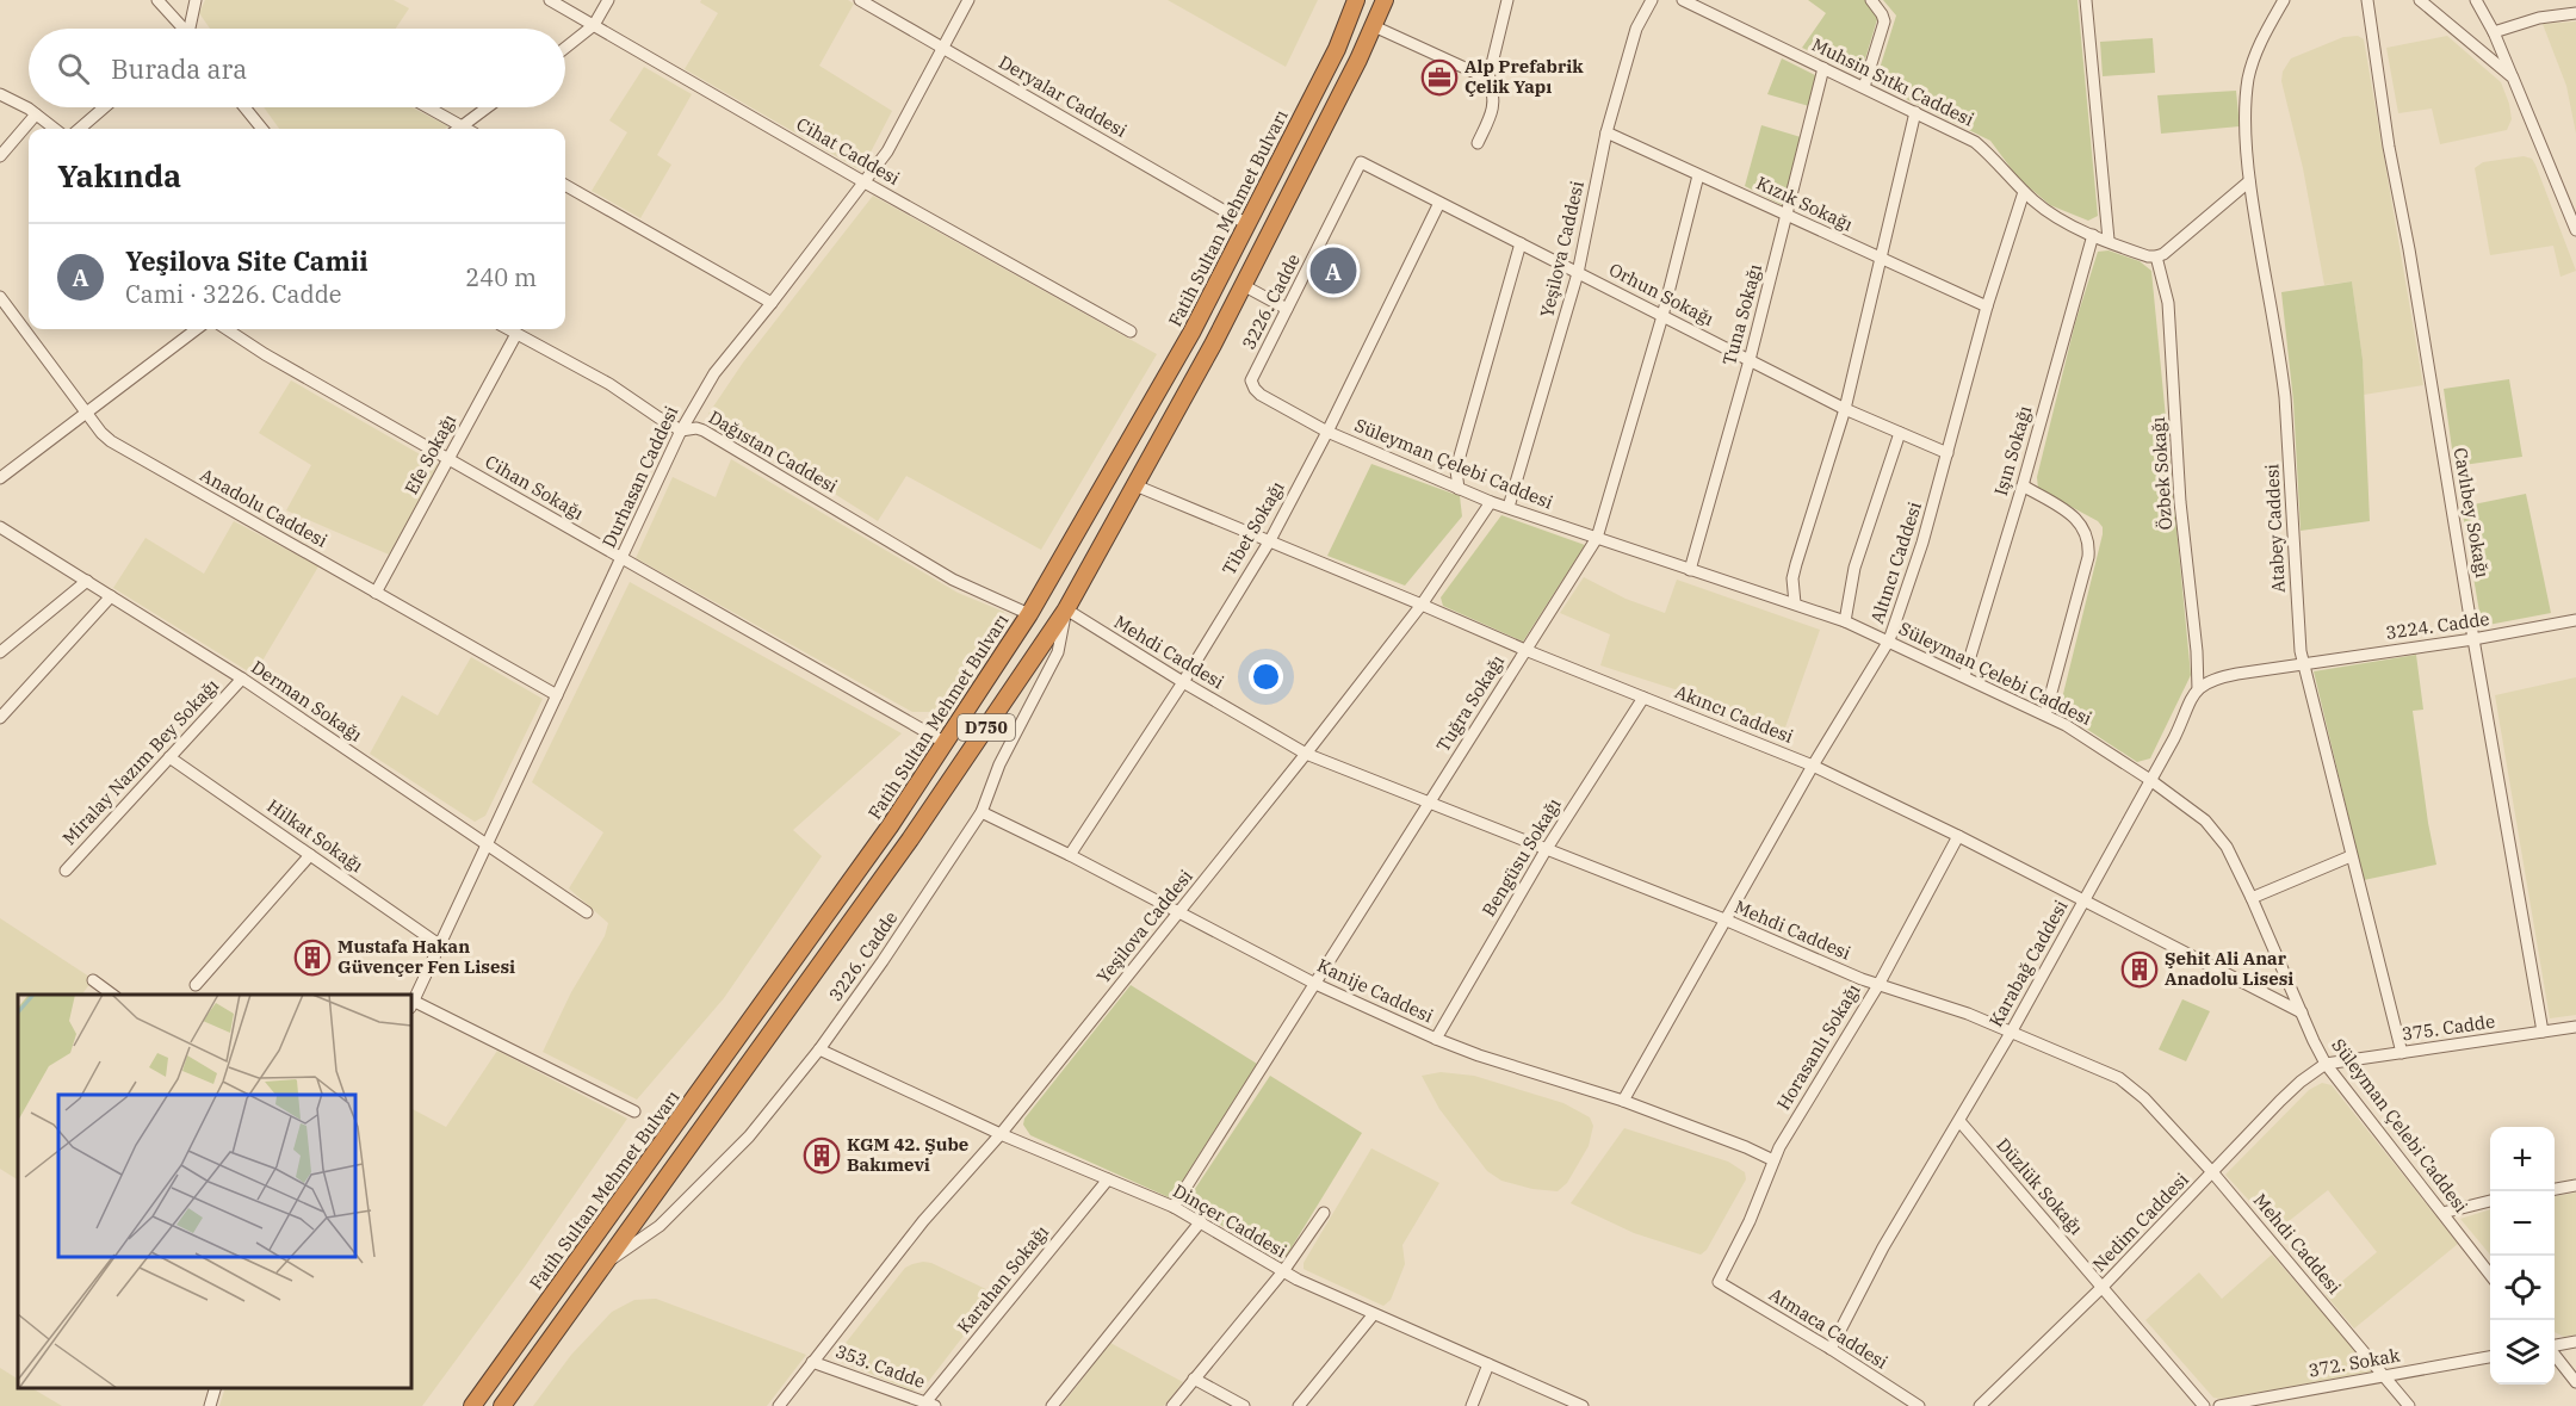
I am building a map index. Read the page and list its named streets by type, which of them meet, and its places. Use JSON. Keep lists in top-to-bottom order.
{
  "streets": {
    "highway": ["Fatih Sultan Mehmet Bulvarı", "D750"],
    "street": [
      "Muhsin Sıtkı Caddesi",
      "Deryalar Caddesi",
      "Cihat Caddesi",
      "Kızık Sokağı",
      "Yeşilova Caddesi",
      "Orhun Sokağı",
      "3226. Cadde",
      "Tuna Sokağı",
      "Işın Sokağı",
      "Dağıstan Caddesi",
      "Efe Sokağı",
      "Süleyman Çelebi Caddesi",
      "Özbek Sokağı",
      "Durhasan Caddesi",
      "Cihan Sokağı",
      "Anadolu Caddesi",
      "Cavlıbey Sokağı",
      "Tibet Sokağı",
      "Atabey Caddesi",
      "Altıncı Caddesi",
      "3224. Cadde",
      "Mehdi Caddesi",
      "Derman Sokağı",
      "Tuğra Sokağı",
      "Akıncı Caddesi",
      "Miralay Nazım Bey Sokağı",
      "Hilkat Sokağı",
      "Bengüsu Sokağı",
      "Karabağ Caddesi",
      "Kanije Caddesi",
      "375. Cadde",
      "Horasanlı Sokağı",
      "Düzlük Sokağı",
      "Dinçer Caddesi",
      "Nedim Caddesi",
      "Karahan Sokağı",
      "Atmaca Caddesi",
      "372. Sokak",
      "353. Cadde"
    ]
  },
  "crossings": [
    ["Muhsin Sıtkı Caddesi", "Tuna Sokağı"],
    ["Muhsin Sıtkı Caddesi", "Işın Sokağı"],
    ["Muhsin Sıtkı Caddesi", "Özbek Sokağı"],
    ["Muhsin Sıtkı Caddesi", "Altıncı Caddesi"],
    ["Deryalar Caddesi", "Fatih Sultan Mehmet Bulvarı"],
    ["Deryalar Caddesi", "Durhasan Caddesi"],
    ["Cihat Caddesi", "Durhasan Caddesi"],
    ["Kızık Sokağı", "Yeşilova Caddesi"],
    ["Kızık Sokağı", "Tuna Sokağı"],
    ["Kızık Sokağı", "Altıncı Caddesi"],
    ["Kızık Sokağı", "Tuğra Sokağı"],
    ["Fatih Sultan Mehmet Bulvarı", "Dağıstan Caddesi"],
    ["Fatih Sultan Mehmet Bulvarı", "Cihan Sokağı"],
    ["Yeşilova Caddesi", "Orhun Sokağı"],
    ["Yeşilova Caddesi", "Süleyman Çelebi Caddesi"],
    ["Yeşilova Caddesi", "Mehdi Caddesi"],
    ["Yeşilova Caddesi", "Akıncı Caddesi"],
    ["Yeşilova Caddesi", "Kanije Caddesi"],
    ["Yeşilova Caddesi", "Dinçer Caddesi"],
    ["Yeşilova Caddesi", "353. Cadde"],
    ["Orhun Sokağı", "3226. Cadde"],
    ["Orhun Sokağı", "Tuna Sokağı"],
    ["Orhun Sokağı", "Tibet Sokağı"],
    ["Orhun Sokağı", "Altıncı Caddesi"],
    ["Orhun Sokağı", "Tuğra Sokağı"],
    ["3226. Cadde", "Süleyman Çelebi Caddesi"],
    ["3226. Cadde", "Mehdi Caddesi"],
    ["3226. Cadde", "D750"],
    ["3226. Cadde", "Kanije Caddesi"],
    ["3226. Cadde", "Dinçer Caddesi"],
    ["Tuna Sokağı", "Süleyman Çelebi Caddesi"],
    ["Işın Sokağı", "Süleyman Çelebi Caddesi"],
    ["Dağıstan Caddesi", "Efe Sokağı"],
    ["Dağıstan Caddesi", "Durhasan Caddesi"],
    ["Efe Sokağı", "Cihan Sokağı"],
    ["Efe Sokağı", "Anadolu Caddesi"],
    ["Süleyman Çelebi Caddesi", "Tibet Sokağı"],
    ["Süleyman Çelebi Caddesi", "Altıncı Caddesi"],
    ["Süleyman Çelebi Caddesi", "Tuğra Sokağı"],
    ["Süleyman Çelebi Caddesi", "Akıncı Caddesi"],
    ["Süleyman Çelebi Caddesi", "Karabağ Caddesi"],
    ["Süleyman Çelebi Caddesi", "375. Cadde"],
    ["Süleyman Çelebi Caddesi", "Nedim Caddesi"],
    ["Özbek Sokağı", "Karabağ Caddesi"],
    ["Durhasan Caddesi", "Cihan Sokağı"],
    ["Durhasan Caddesi", "Anadolu Caddesi"],
    ["Durhasan Caddesi", "Derman Sokağı"],
    ["Durhasan Caddesi", "Hilkat Sokağı"],
    ["Cavlıbey Sokağı", "3224. Cadde"],
    ["Cavlıbey Sokağı", "375. Cadde"],
    ["Tibet Sokağı", "Mehdi Caddesi"],
    ["Tibet Sokağı", "Akıncı Caddesi"],
    ["Tibet Sokağı", "Kanije Caddesi"],
    ["Atabey Caddesi", "3224. Cadde"],
    ["Atabey Caddesi", "375. Cadde"],
    ["Altıncı Caddesi", "Mehdi Caddesi"],
    ["Altıncı Caddesi", "Akıncı Caddesi"],
    ["Altıncı Caddesi", "Kanije Caddesi"],
    ["Mehdi Caddesi", "Tuğra Sokağı"],
    ["Mehdi Caddesi", "D750"],
    ["Mehdi Caddesi", "Bengüsu Sokağı"],
    ["Mehdi Caddesi", "Karabağ Caddesi"],
    ["Mehdi Caddesi", "Horasanlı Sokağı"],
    ["Mehdi Caddesi", "Nedim Caddesi"],
    ["Mehdi Caddesi", "372. Sokak"],
    ["Derman Sokağı", "Miralay Nazım Bey Sokağı"],
    ["Tuğra Sokağı", "Akıncı Caddesi"],
    ["Tuğra Sokağı", "Kanije Caddesi"],
    ["Tuğra Sokağı", "Dinçer Caddesi"],
    ["Akıncı Caddesi", "D750"],
    ["Akıncı Caddesi", "Bengüsu Sokağı"],
    ["Akıncı Caddesi", "Karabağ Caddesi"],
    ["Akıncı Caddesi", "Horasanlı Sokağı"],
    ["Miralay Nazım Bey Sokağı", "Hilkat Sokağı"],
    ["Bengüsu Sokağı", "Kanije Caddesi"],
    ["Karabağ Caddesi", "Düzlük Sokağı"],
    ["Karabağ Caddesi", "Atmaca Caddesi"],
    ["Kanije Caddesi", "Horasanlı Sokağı"],
    ["375. Cadde", "Nedim Caddesi"],
    ["Horasanlı Sokağı", "Atmaca Caddesi"],
    ["Düzlük Sokağı", "Nedim Caddesi"],
    ["Dinçer Caddesi", "Karahan Sokağı"],
    ["Karahan Sokağı", "353. Cadde"]
  ],
  "places": {
    "office": ["Alp Prefabrik Çelik Yapı"],
    "building": ["Mustafa Hakan Güvençer Fen Lisesi", "Şehit Ali Anar Anadolu Lisesi", "KGM 42. Şube Bakımevi"]
  },
  "page": {
    "search": "Burada ara",
    "heading": "Yakında",
    "list": [
      {
        "mark": "A",
        "name": "Yeşilova Site Camii",
        "note": "Cami · 3226. Cadde",
        "value": "240 m"
      }
    ],
    "pins": "A",
    "map_buttons": ["+", "−"]
  }
}
